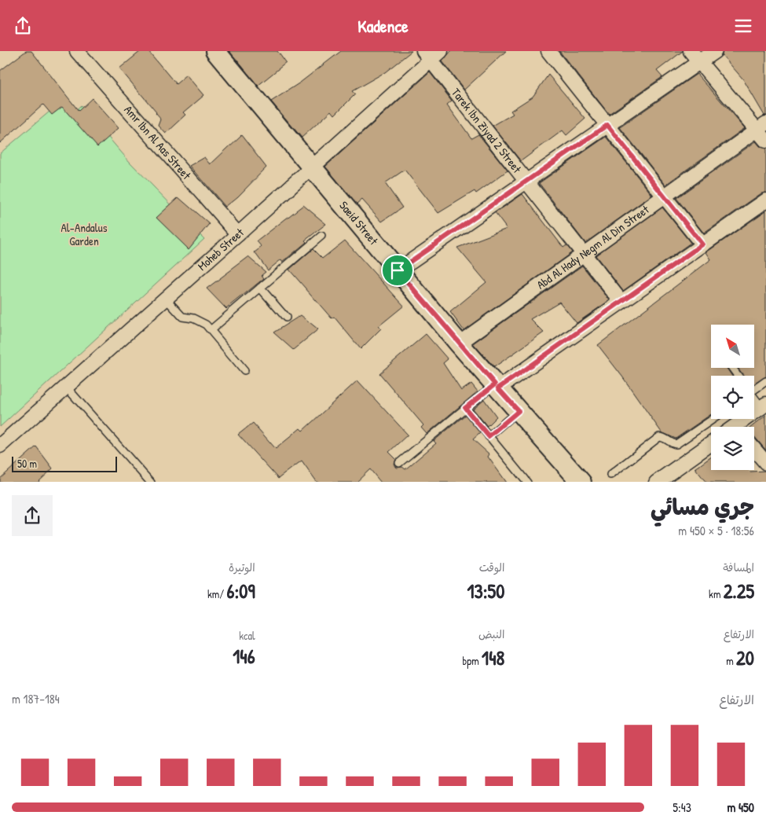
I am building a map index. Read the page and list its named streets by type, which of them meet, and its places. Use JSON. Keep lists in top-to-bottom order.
{
  "streets": {
    "street": [
      "Tarek Ibn Ziyad 2 Street",
      "Amr Ibn Al Aas Street",
      "Saeid Street",
      "Abd Al Hady Negm Al Din Street",
      "Moheb Street"
    ]
  },
  "crossings": [
    ["Tarek Ibn Ziyad 2 Street", "Abd Al Hady Negm Al Din Street"],
    ["Tarek Ibn Ziyad 2 Street", "Moheb Street"],
    ["Amr Ibn Al Aas Street", "Moheb Street"],
    ["Saeid Street", "Abd Al Hady Negm Al Din Street"],
    ["Saeid Street", "Moheb Street"]
  ],
  "parks": ["Al-Andalus Garden"],
  "scale_bar": "50 m",
  "north": "top left",
  "page": {
    "header": "Kadence",
    "scale": "50 m",
    "heading": ["جري مسائي", "18:56 · 5 × 450 m"],
    "stats": [
      ["المسافة", "2.25 km"],
      ["الوقت", "13:50"],
      ["الوتيرة", "6:09 /km"],
      ["الارتفاع", "20 m"],
      ["النبض", "148 bpm"],
      ["kcal", "146"]
    ],
    "chart": ["الارتفاع", "184–187 m"],
    "list": [
      {
        "name": "450 m",
        "note": "5:43"
      }
    ]
  }
}
